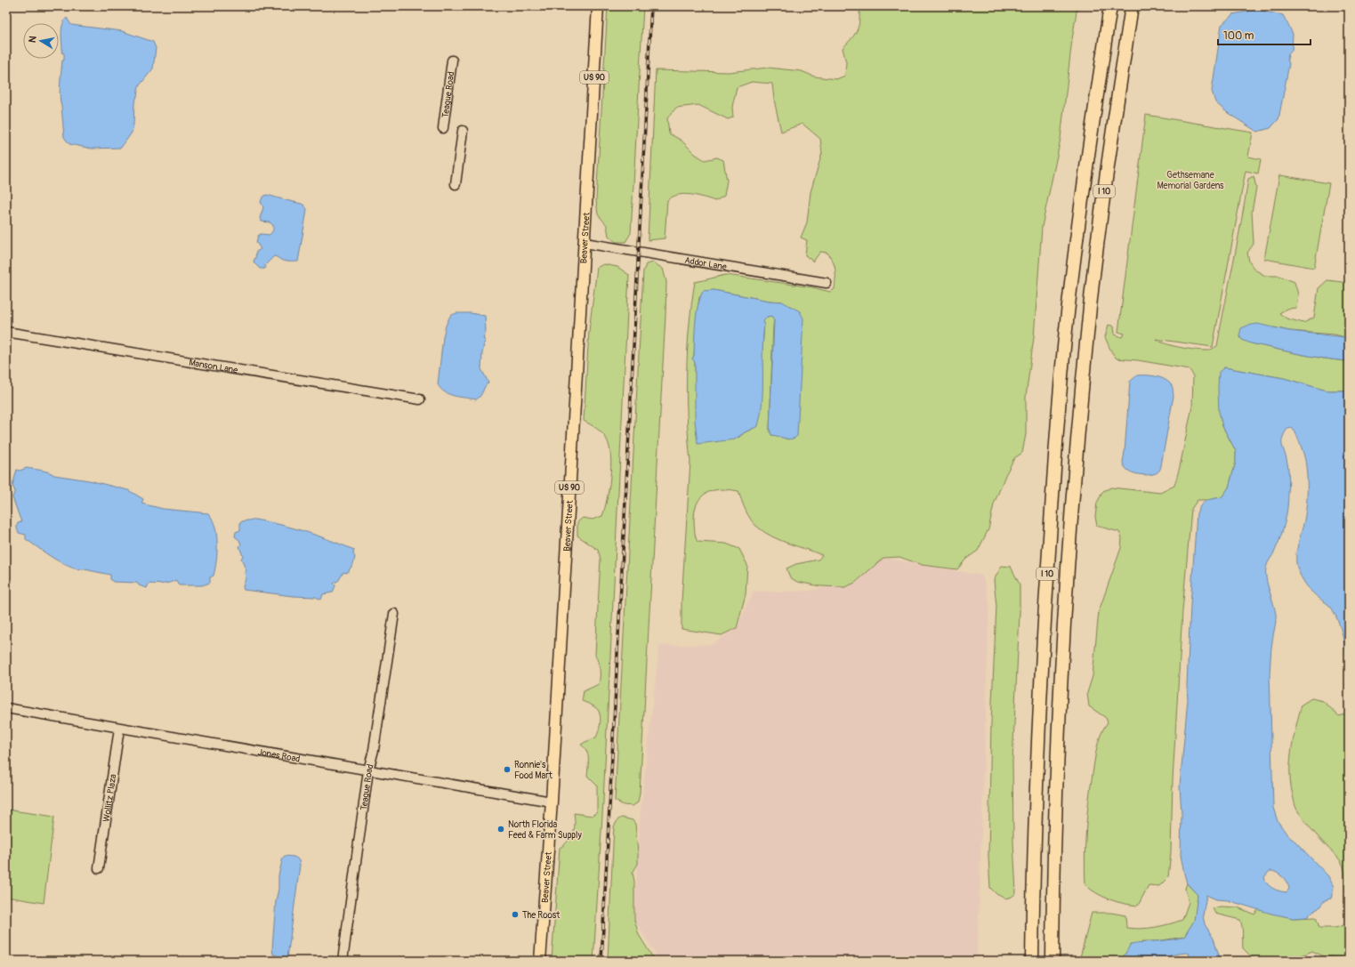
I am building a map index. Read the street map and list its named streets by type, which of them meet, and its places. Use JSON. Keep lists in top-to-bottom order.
{
  "streets": {
    "highway": ["I 10"],
    "main road": ["US 90", "Beaver Street"],
    "street": [
      "Teague Road",
      "Addor Lane",
      "Manson Lane",
      "Jones Road",
      "Wollitz Plaza"
    ]
  },
  "crossings": [
    ["Teague Road", "Jones Road"],
    ["Beaver Street", "Addor Lane"],
    ["Beaver Street", "Jones Road"],
    ["Jones Road", "Wollitz Plaza"]
  ],
  "parks": ["Gethsemane Memorial Gardens"],
  "places": ["Ronnie's Food Mart", "North Florida Feed & Farm Supply", "The Roost"],
  "scale_bar": "100 m",
  "north": "left"
}
